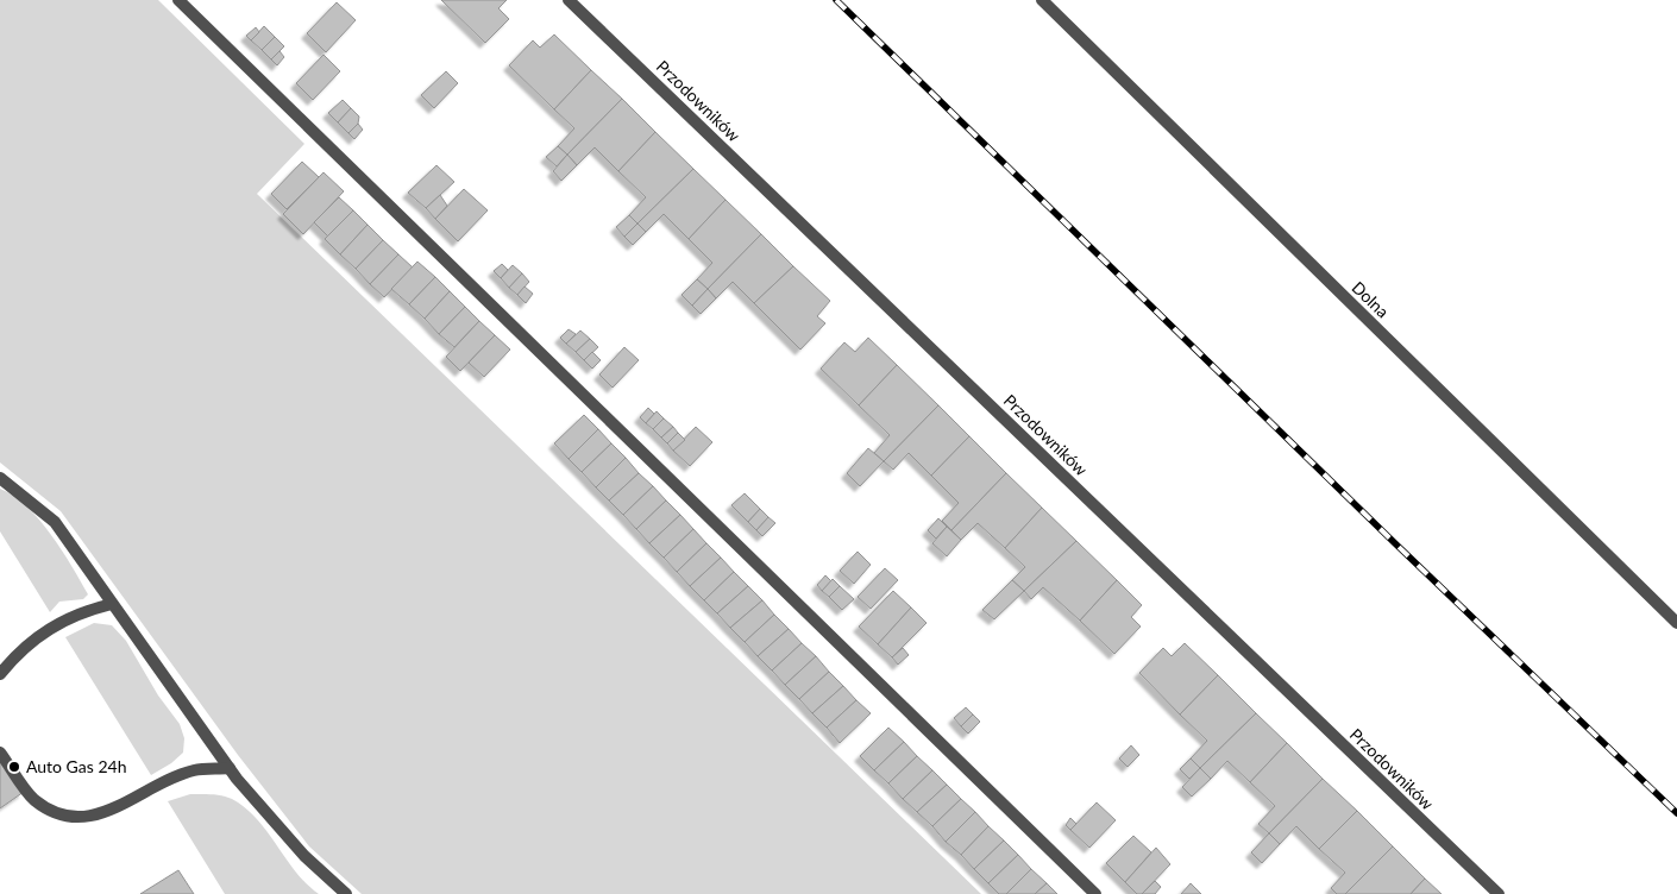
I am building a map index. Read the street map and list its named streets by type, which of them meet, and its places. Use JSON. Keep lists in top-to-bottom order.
{
  "streets": {
    "street": ["Przodowników", "Dolna"]
  },
  "places": ["Auto Gas 24h"]
}
